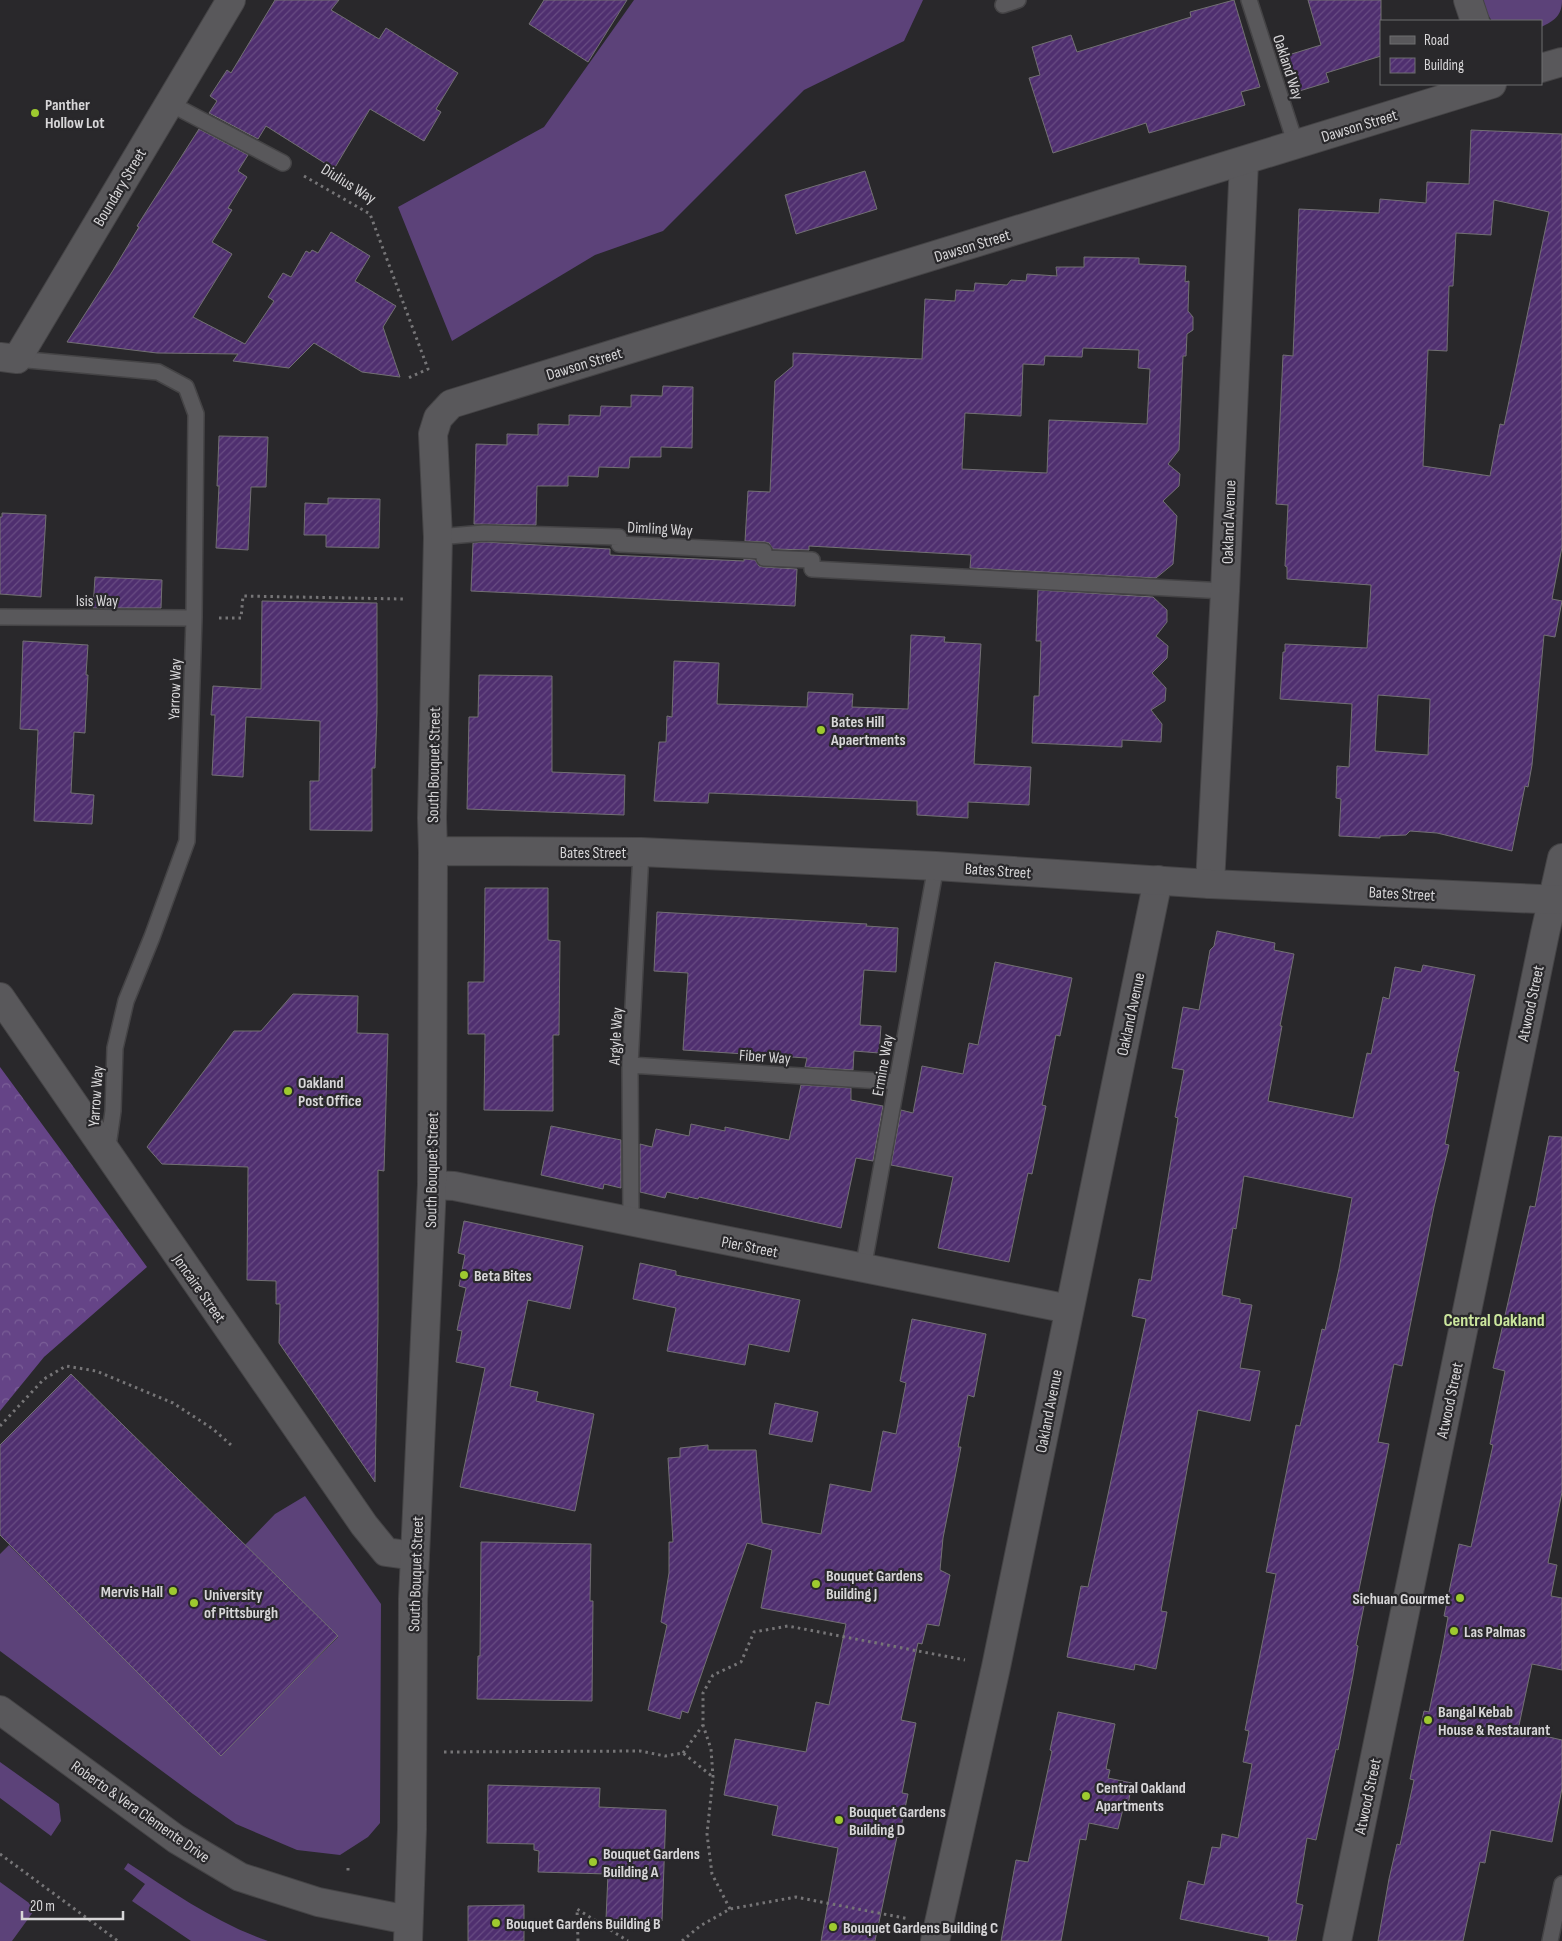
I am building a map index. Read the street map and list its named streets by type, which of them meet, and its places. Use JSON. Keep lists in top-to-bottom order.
{
  "streets": {
    "street": [
      "Dawson Street",
      "Boundary Street",
      "Oakland Avenue",
      "South Bouquet Street",
      "Bates Street",
      "Atwood Street",
      "Pier Street",
      "Joncaire Street",
      "Roberto & Vera Clemente Drive"
    ],
    "lane": [
      "Oakland Way",
      "Dimling Way",
      "Isis Way",
      "Yarrow Way",
      "Argyle Way",
      "Fiber Way",
      "Ermine Way"
    ],
    "path": ["Diulius Way"]
  },
  "crossings": [
    ["Oakland Way", "Dawson Street"],
    ["Dawson Street", "Oakland Avenue"],
    ["Dawson Street", "South Bouquet Street"],
    ["Boundary Street", "Yarrow Way"],
    ["Oakland Avenue", "Dimling Way"],
    ["Oakland Avenue", "Bates Street"],
    ["Oakland Avenue", "Pier Street"],
    ["Dimling Way", "South Bouquet Street"],
    ["Isis Way", "Yarrow Way"],
    ["Yarrow Way", "Joncaire Street"],
    ["South Bouquet Street", "Bates Street"],
    ["South Bouquet Street", "Pier Street"],
    ["South Bouquet Street", "Joncaire Street"],
    ["South Bouquet Street", "Roberto & Vera Clemente Drive"],
    ["Bates Street", "Atwood Street"],
    ["Bates Street", "Argyle Way"],
    ["Bates Street", "Ermine Way"],
    ["Argyle Way", "Fiber Way"],
    ["Argyle Way", "Pier Street"],
    ["Fiber Way", "Ermine Way"],
    ["Ermine Way", "Pier Street"]
  ],
  "districts": ["Central Oakland"],
  "places": [
    "Panther Hollow Lot",
    "Bates Hill Apaertments",
    "Oakland Post Office",
    "Beta Bites",
    "Bouquet Gardens Building J",
    "Mervis Hall",
    "Sichuan Gourmet",
    "University of Pittsburgh",
    "Las Palmas",
    "Bangal Kebab House & Restaurant",
    "Central Oakland Apartments",
    "Bouquet Gardens Building D",
    "Bouquet Gardens Building A",
    "Bouquet Gardens Building B",
    "Bouquet Gardens Building C"
  ],
  "legend": ["Road", "Building"],
  "scale_bar": "20 m"
}
